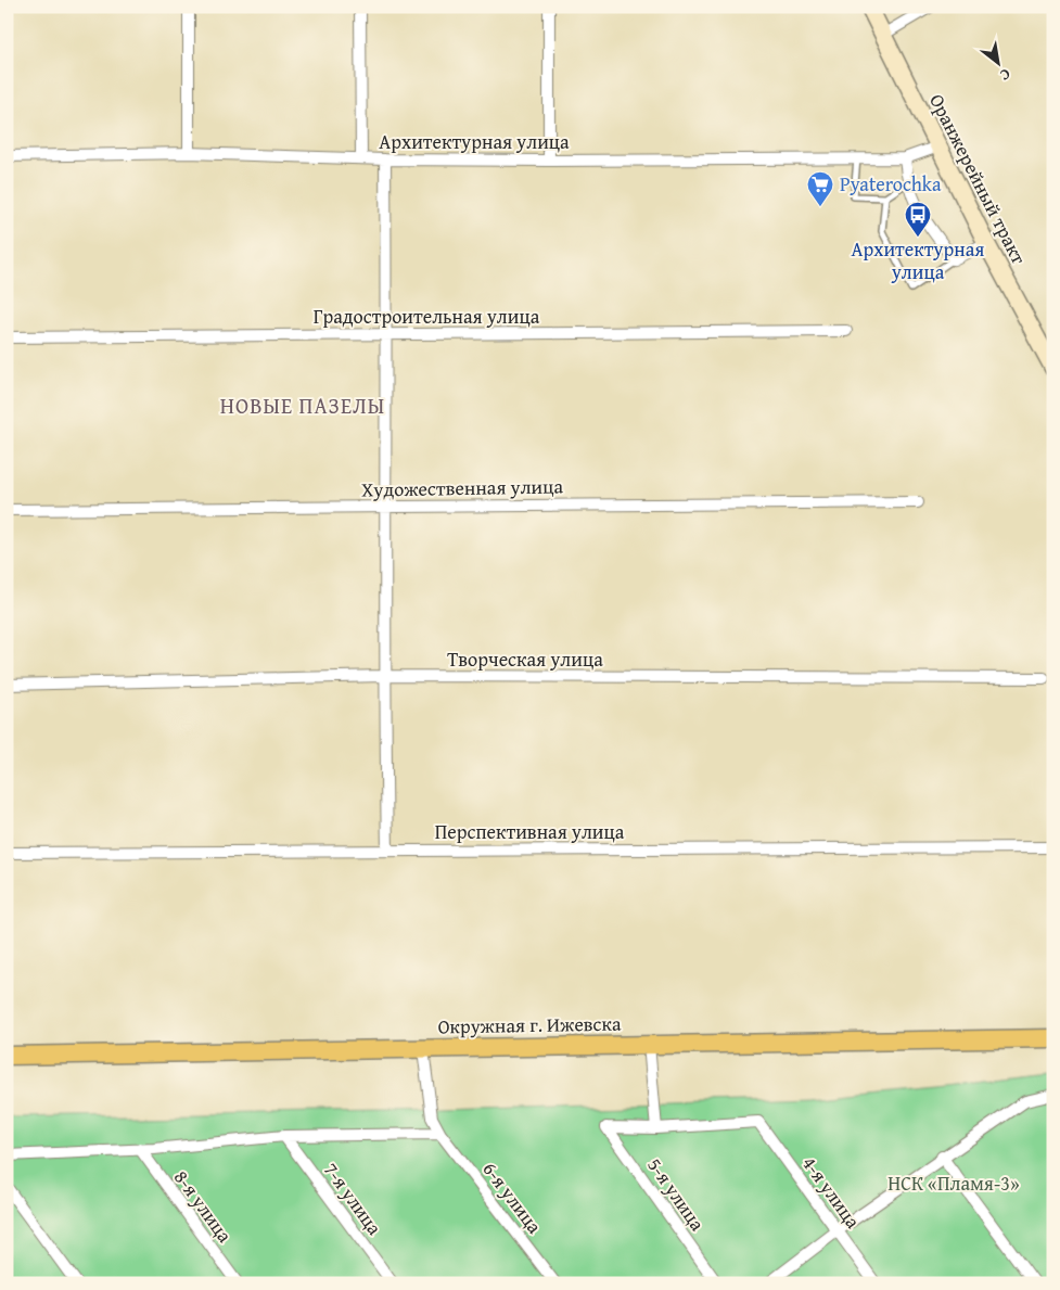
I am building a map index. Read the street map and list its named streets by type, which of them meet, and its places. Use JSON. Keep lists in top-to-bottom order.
{
  "streets": {
    "main road": ["Окружная г. Ижевска"],
    "street": [
      "Архитектурная улица",
      "Оранжерейный тракт",
      "Градостроительная улица",
      "Художественная улица",
      "Творческая улица",
      "Перспективная улица",
      "4-я улица",
      "5-я улица",
      "6-я улица",
      "7-я улица",
      "8-я улица"
    ]
  },
  "crossings": [
    ["Архитектурная улица", "Оранжерейный тракт"],
    ["Окружная г. Ижевска", "6-я улица"],
    ["4-я улица", "5-я улица"]
  ],
  "districts": ["НОВЫЕ ПАЗЕЛЫ"],
  "parks": ["НСК «Пламя-3»"],
  "places": {
    "supermarket": ["Pyaterochka"],
    "bus stop": ["Архитектурная улица"]
  },
  "north": "bottom right"
}
